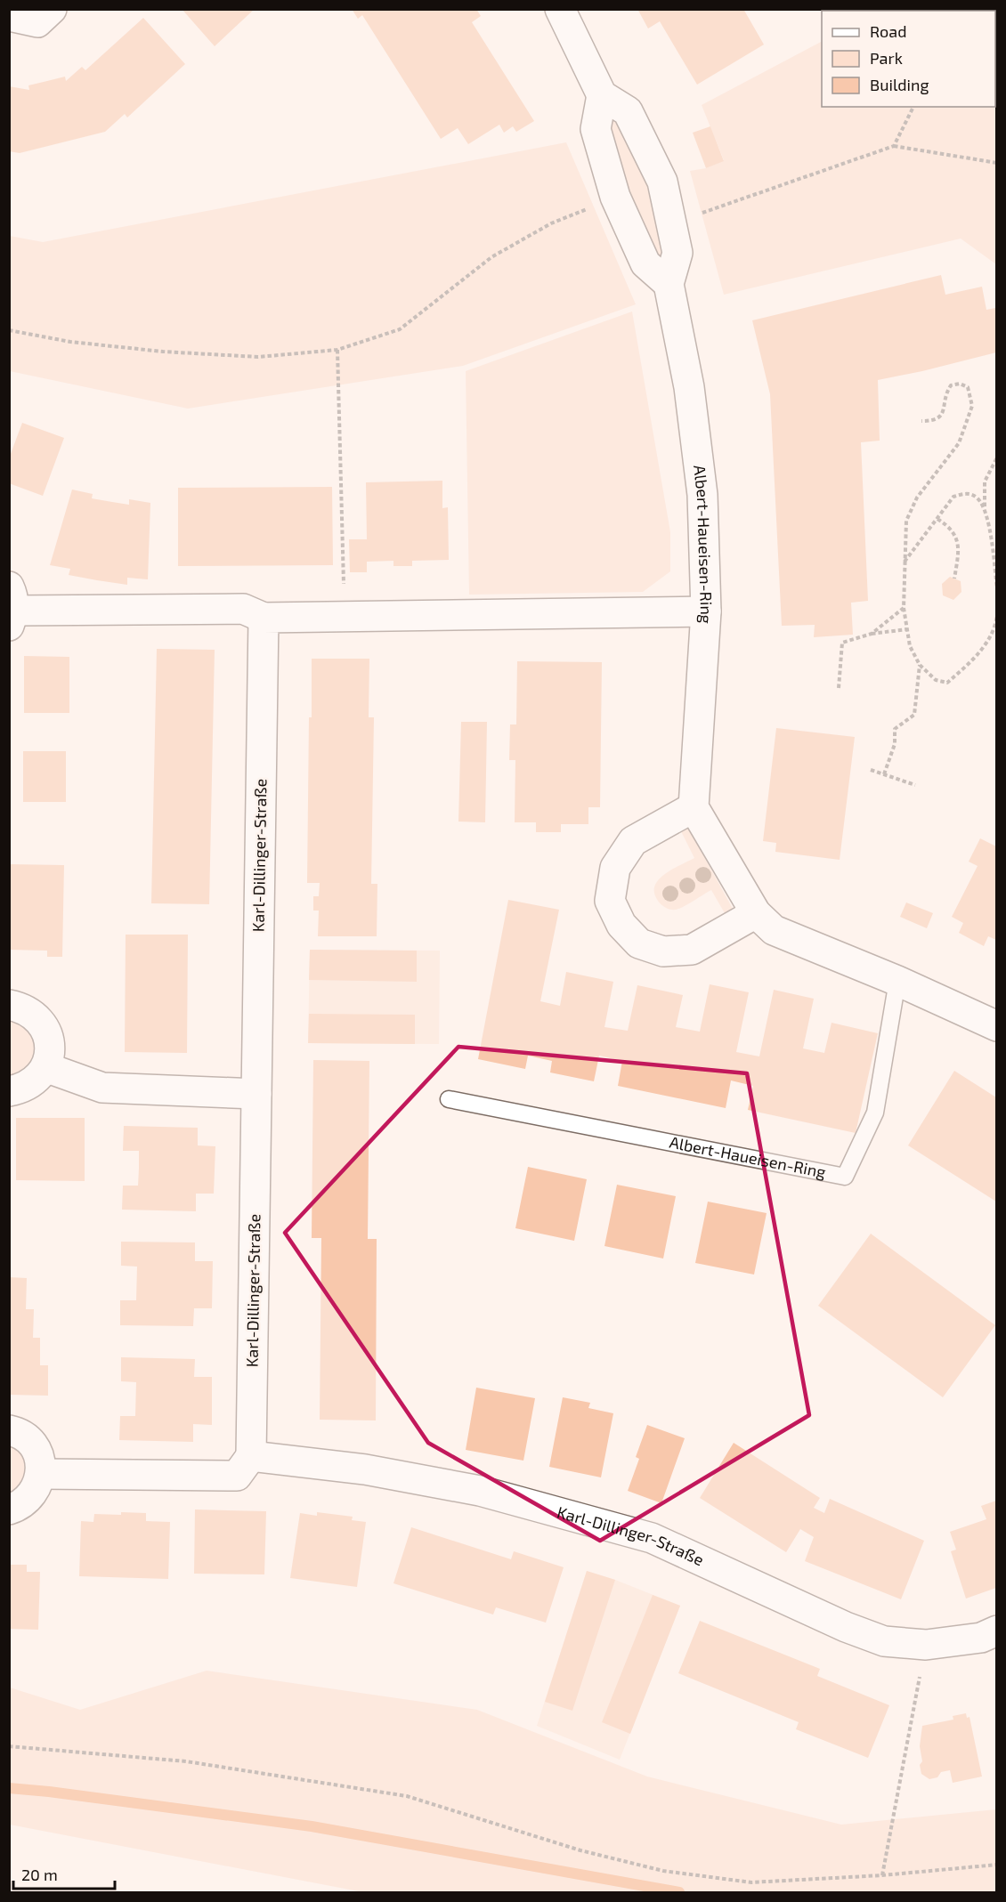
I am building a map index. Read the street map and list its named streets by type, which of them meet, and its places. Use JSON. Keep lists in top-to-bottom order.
{
  "streets": {
    "street": ["Albert-Haueisen-Ring", "Karl-Dillinger-Straße"]
  },
  "legend": ["Road", "Park", "Building"],
  "scale_bar": "20 m"
}
